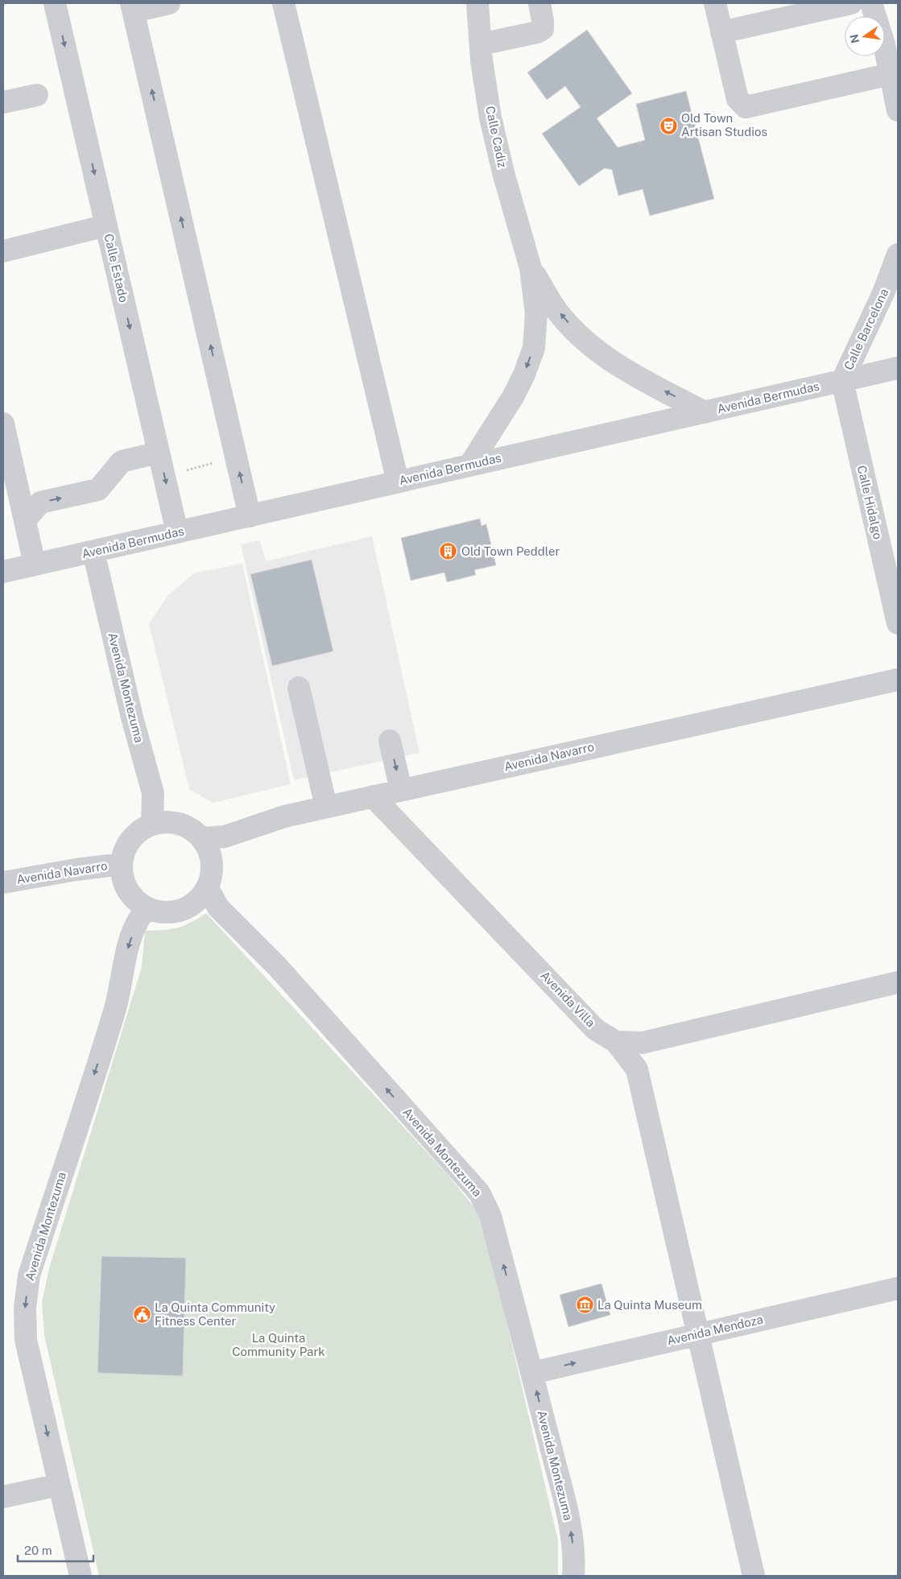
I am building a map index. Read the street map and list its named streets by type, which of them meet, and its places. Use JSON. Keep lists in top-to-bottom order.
{
  "streets": {
    "street": [
      "Calle Cadiz",
      "Calle Estado",
      "Calle Barcelona",
      "Avenida Bermudas",
      "Calle Hidalgo",
      "Avenida Montezuma",
      "Avenida Navarro",
      "Avenida Villa",
      "Avenida Mendoza"
    ]
  },
  "crossings": [
    ["Calle Cadiz", "Avenida Bermudas"],
    ["Calle Estado", "Avenida Bermudas"],
    ["Calle Barcelona", "Avenida Bermudas"],
    ["Calle Barcelona", "Calle Hidalgo"],
    ["Avenida Bermudas", "Calle Hidalgo"],
    ["Avenida Bermudas", "Avenida Montezuma"],
    ["Avenida Montezuma", "Avenida Navarro"],
    ["Avenida Montezuma", "Avenida Mendoza"],
    ["Avenida Navarro", "Avenida Villa"]
  ],
  "one_way": ["Avenida Mendoza"],
  "parks": ["La Quinta Community Park"],
  "places": {
    "theatre": ["Old Town Artisan Studios"],
    "building": ["Old Town Peddler"],
    "museum": ["La Quinta Museum"],
    "public building": ["La Quinta Community Fitness Center"]
  },
  "scale_bar": "20 m",
  "north": "left"
}
